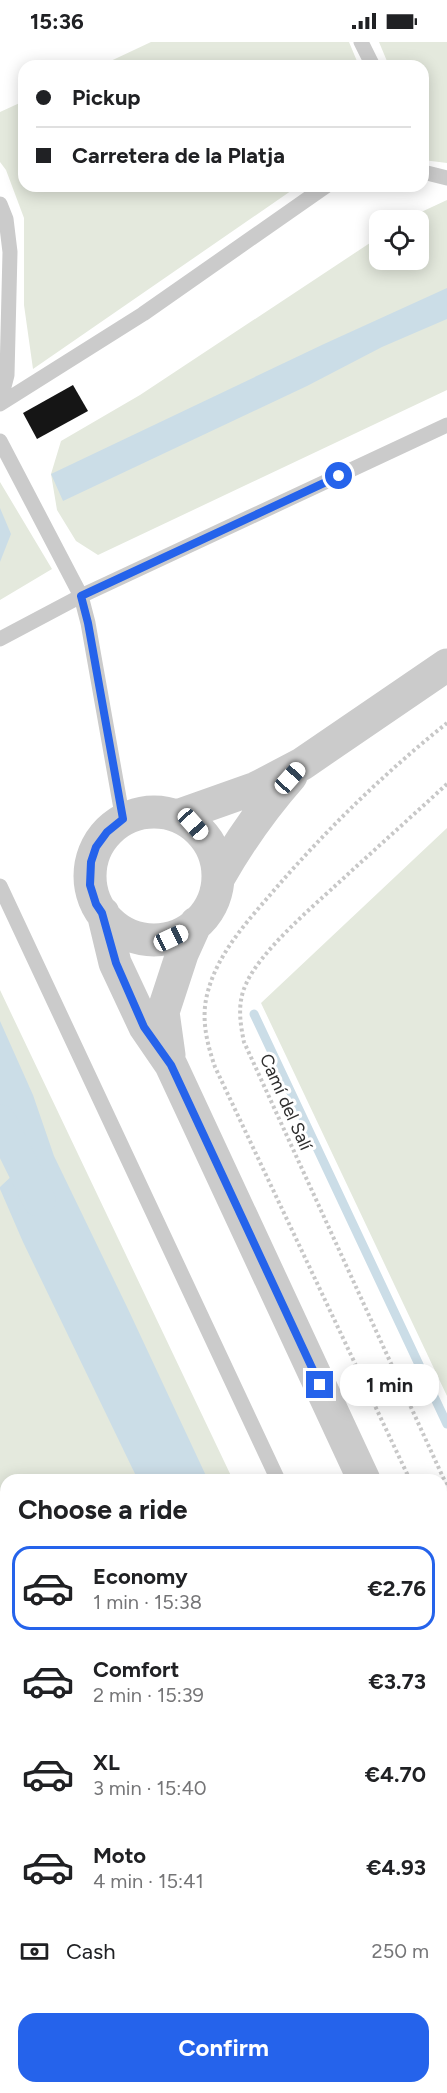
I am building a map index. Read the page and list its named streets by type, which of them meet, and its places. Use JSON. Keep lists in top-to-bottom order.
{
  "streets": {
    "path": ["Camí del Salí"]
  },
  "page": {
    "status": "15:36",
    "banner": ["Pickup", "Carretera de la Platja"],
    "bubble": "1 min",
    "heading": "Choose a ride",
    "list": [
      {
        "name": "Economy",
        "note": "1 min · 15:38",
        "value": "€2.76"
      },
      {
        "name": "Comfort",
        "note": "2 min · 15:39",
        "value": "€3.73"
      },
      {
        "name": "XL",
        "note": "3 min · 15:40",
        "value": "€4.70"
      },
      {
        "name": "Moto",
        "note": "4 min · 15:41",
        "value": "€4.93"
      }
    ],
    "pay": ["Cash", "250 m"],
    "buttons": "Confirm"
  }
}
